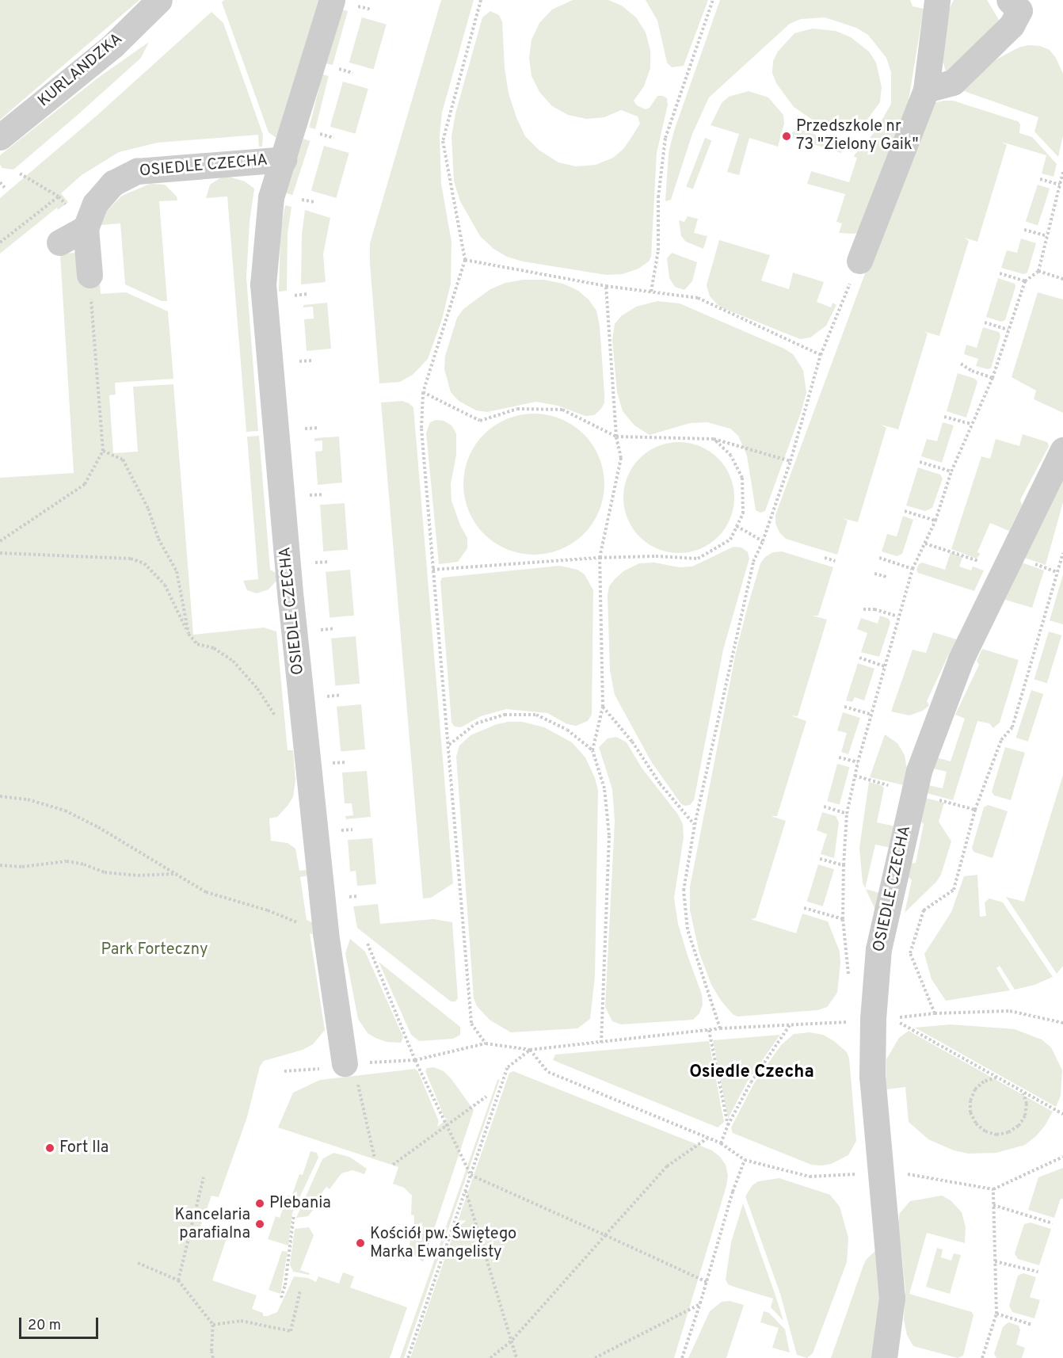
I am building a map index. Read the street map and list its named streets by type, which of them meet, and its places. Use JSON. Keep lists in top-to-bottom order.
{
  "streets": {
    "street": ["KURLANDZKA", "OSIEDLE CZECHA"]
  },
  "districts": ["Osiedle Czecha"],
  "parks": ["Park Forteczny"],
  "places": [
    "Przedszkole nr 73 \"Zielony Gaik\"",
    "Fort IIa",
    "Plebania",
    "Kancelaria parafialna",
    "Kościół pw. Świętego Marka Ewangelisty"
  ],
  "scale_bar": "20 m"
}
